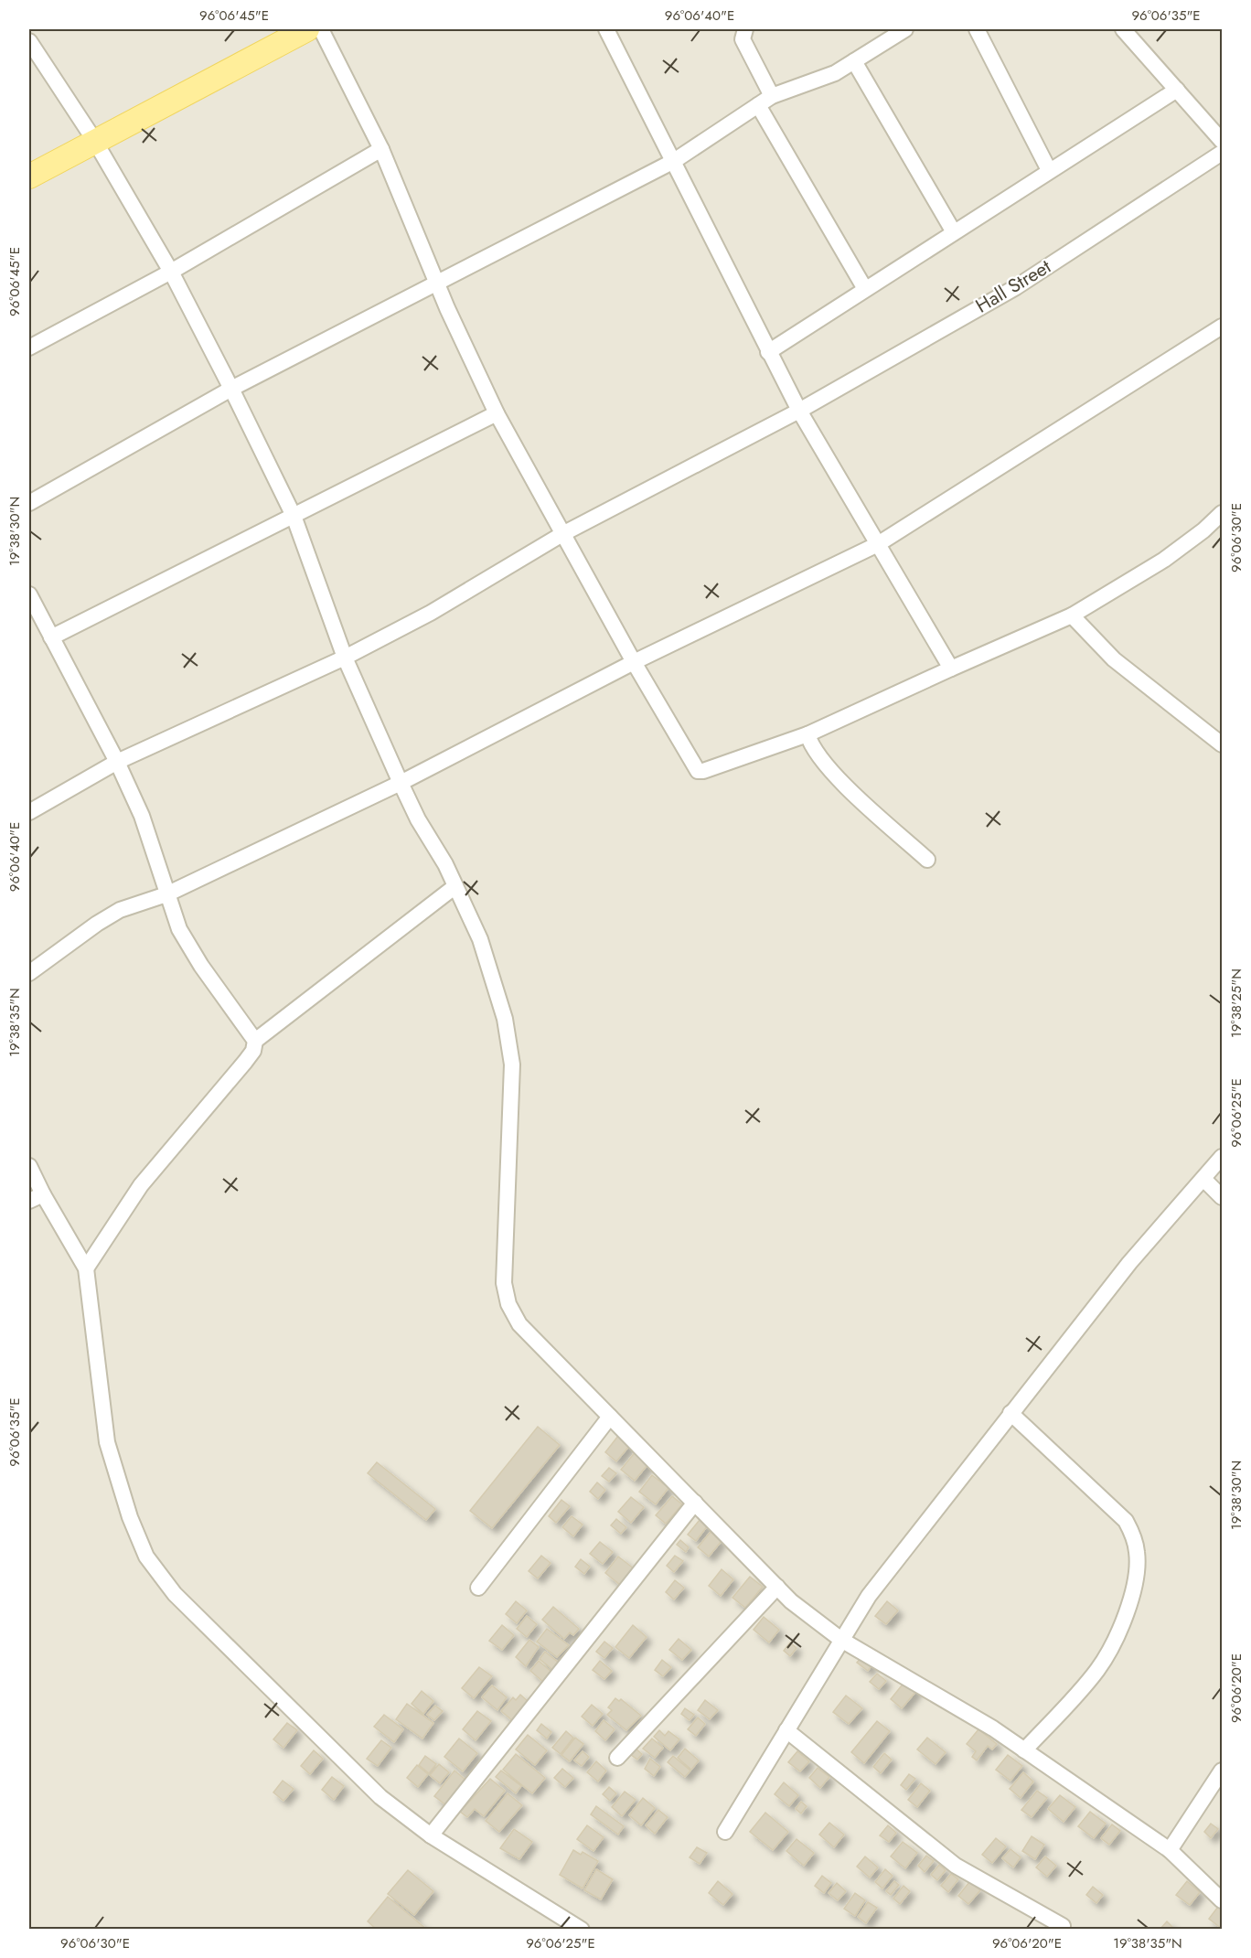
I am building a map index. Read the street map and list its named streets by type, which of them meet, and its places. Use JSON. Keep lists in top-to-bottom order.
{
  "streets": {
    "street": ["Hall Street"]
  },
  "coordinates": [
    "96°06'45\"E",
    "96°06'40\"E",
    "96°06'35\"E",
    "19°38'30\"N",
    "96°06'30\"E",
    "19°38'25\"N",
    "19°38'35\"N",
    "96°06'25\"E",
    "96°06'20\"E"
  ]
}
